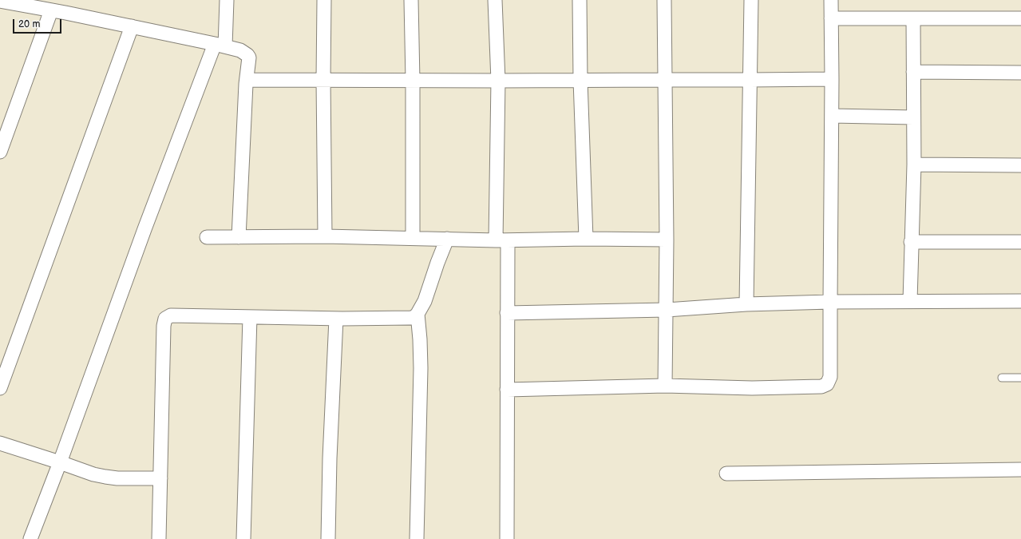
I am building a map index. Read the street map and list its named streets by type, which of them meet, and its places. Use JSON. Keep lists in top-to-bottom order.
{
  "scale_bar": "20 m"
}
